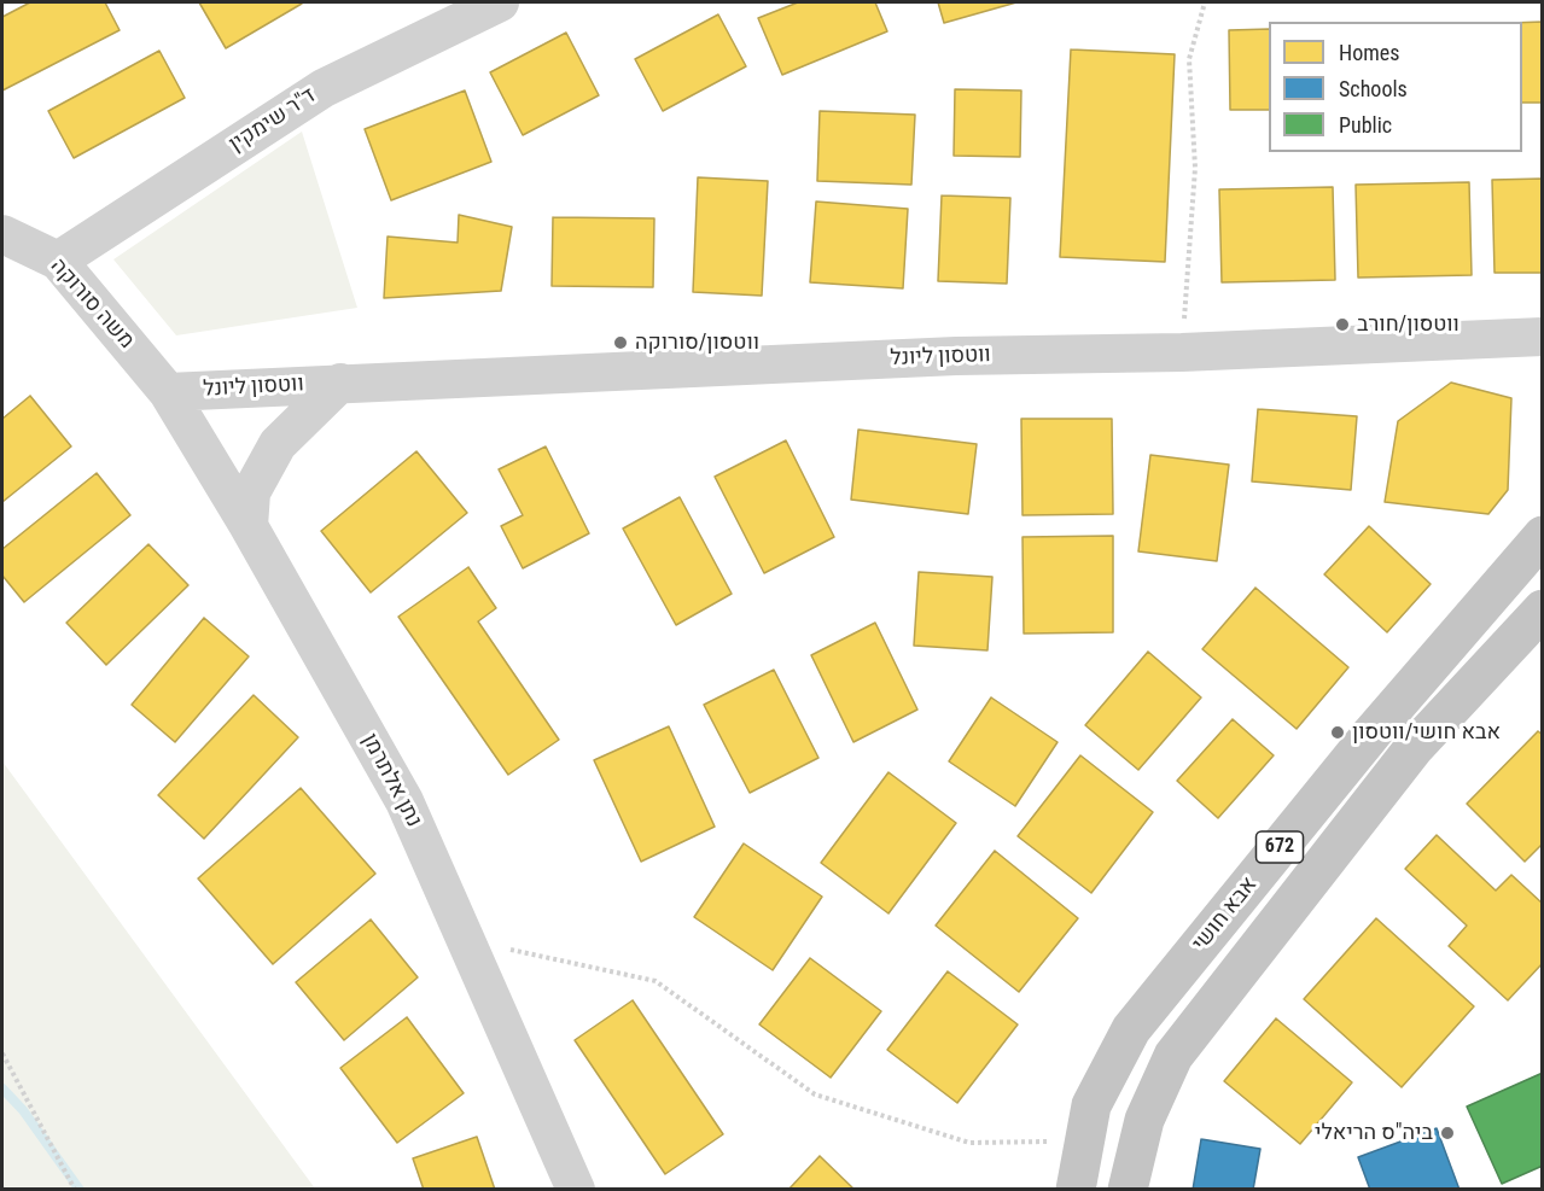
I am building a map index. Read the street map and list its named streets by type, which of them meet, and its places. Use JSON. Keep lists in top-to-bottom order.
{
  "streets": {
    "main road": ["672", "אבא חושי"],
    "street": [
      "ד\"ר שימקין",
      "משה סורוקה",
      "ווטסון ליונל",
      "נתן אלתרמן"
    ]
  },
  "crossings": [
    ["ד\"ר שימקין", "משה סורוקה"],
    ["משה סורוקה", "ווטסון ליונל"],
    ["משה סורוקה", "נתן אלתרמן"],
    ["ווטסון ליונל", "נתן אלתרמן"]
  ],
  "places": [
    "ווטסון/חורב",
    "ווטסון/סורוקה",
    "אבא חושי/ווטסון",
    "ביה\"ס הריאלי"
  ],
  "legend": ["Homes", "Schools", "Public"]
}
